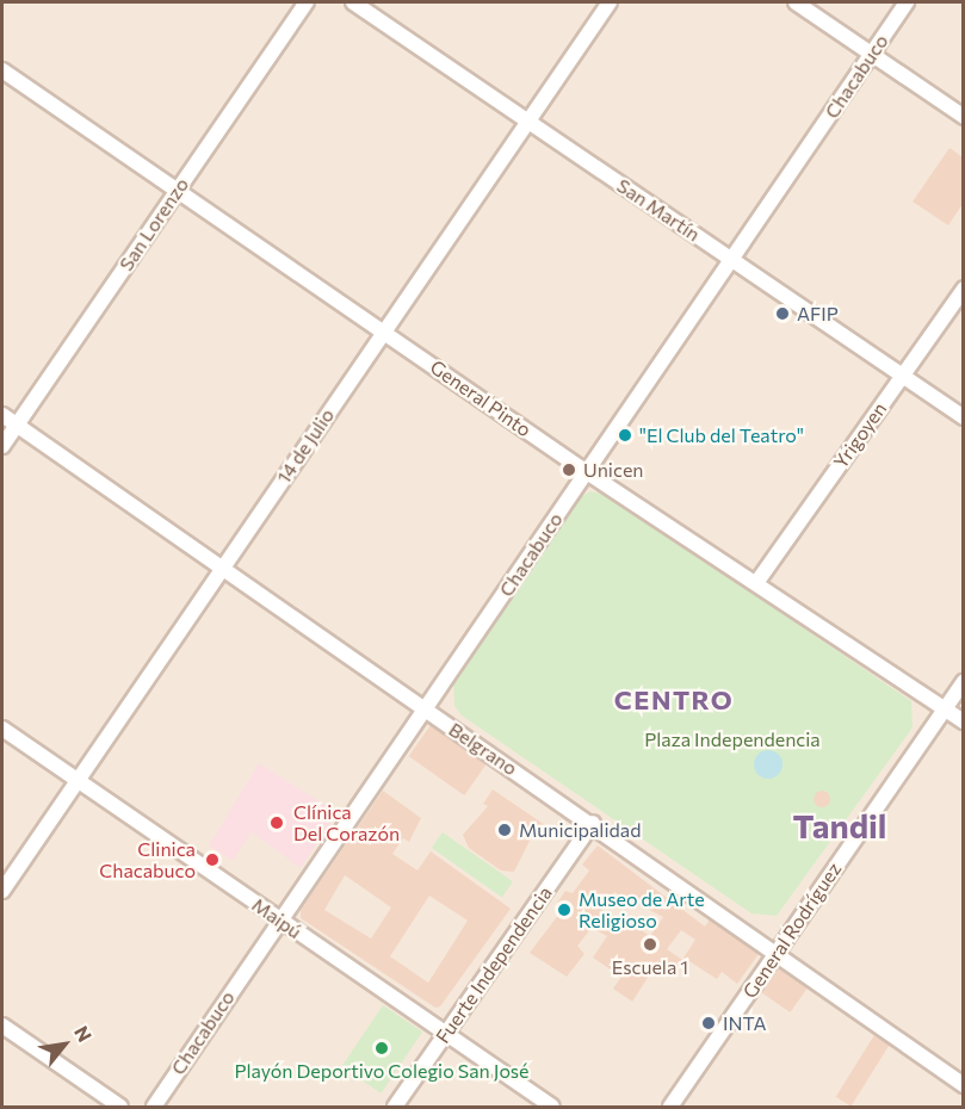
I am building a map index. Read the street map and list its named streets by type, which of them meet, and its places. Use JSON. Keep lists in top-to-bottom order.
{
  "streets": {
    "street": [
      "Chacabuco",
      "San Martín",
      "San Lorenzo",
      "General Pinto",
      "Yrigoyen",
      "14 de Julio",
      "Belgrano",
      "Maipú",
      "General Rodríguez",
      "Fuerte Independencia"
    ]
  },
  "crossings": [
    ["Chacabuco", "San Martín"],
    ["Chacabuco", "General Pinto"],
    ["Chacabuco", "Belgrano"],
    ["Chacabuco", "Maipú"],
    ["San Martín", "Yrigoyen"],
    ["San Martín", "14 de Julio"],
    ["San Lorenzo", "General Pinto"],
    ["San Lorenzo", "Belgrano"],
    ["General Pinto", "Yrigoyen"],
    ["General Pinto", "14 de Julio"],
    ["General Pinto", "General Rodríguez"],
    ["14 de Julio", "Belgrano"],
    ["14 de Julio", "Maipú"],
    ["Belgrano", "General Rodríguez"],
    ["Belgrano", "Fuerte Independencia"],
    ["Maipú", "Fuerte Independencia"]
  ],
  "districts": ["CENTRO", "Tandil"],
  "parks": ["Plaza Independencia"],
  "places": [
    "AFIP",
    "\"El Club del Teatro\"",
    "Unicen",
    "Clínica Del Corazón",
    "Municipalidad",
    "Clinica Chacabuco",
    "Museo de Arte Religioso",
    "Escuela 1",
    "INTA",
    "Playón Deportivo Colegio San José"
  ],
  "north": "top right"
}
